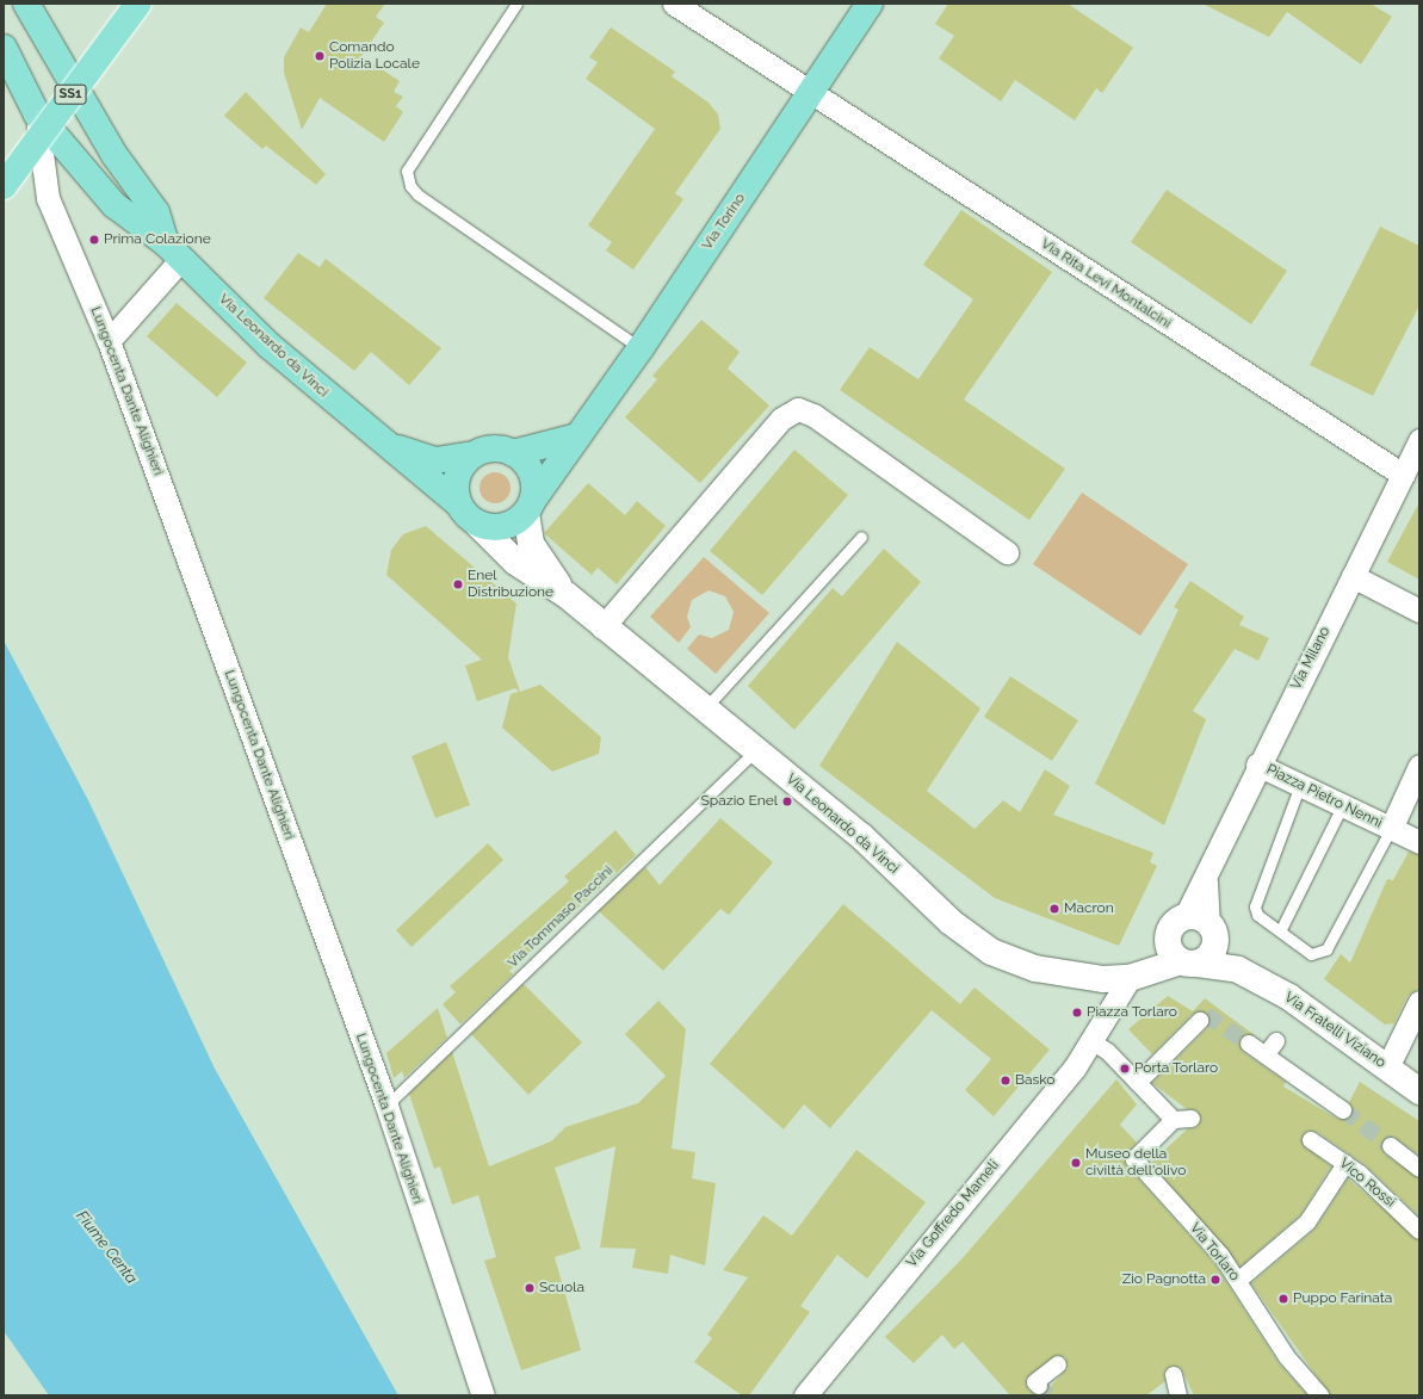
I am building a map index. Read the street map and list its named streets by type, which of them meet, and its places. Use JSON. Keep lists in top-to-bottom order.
{
  "streets": {
    "main road": [
      "SS1",
      "Via Torino",
      "Via Leonardo da Vinci",
      "Via Fratelli Viziano"
    ],
    "street": [
      "Via Rita Levi Montalcini",
      "Lungocenta Dante Alighieri",
      "Via Milano",
      "Piazza Pietro Nenni",
      "Vico Rossi",
      "Via Goffredo Mameli",
      "Via Torlaro"
    ],
    "lane": ["Via Tommaso Paccini"]
  },
  "crossings": [
    ["Via Torino", "Via Rita Levi Montalcini"],
    ["Via Torino", "Via Leonardo da Vinci"],
    ["Via Rita Levi Montalcini", "Via Milano"],
    ["Via Leonardo da Vinci", "Lungocenta Dante Alighieri"],
    ["Via Leonardo da Vinci", "Via Tommaso Paccini"],
    ["Lungocenta Dante Alighieri", "Via Tommaso Paccini"],
    ["Via Milano", "Piazza Pietro Nenni"],
    ["Via Milano", "Via Fratelli Viziano"]
  ],
  "water": ["Fiume Centa"],
  "places": [
    "Comando Polizia Locale",
    "Prima Colazione",
    "Enel Distribuzione",
    "Spazio Enel",
    "Macron",
    "Piazza Torlaro",
    "Porta Torlaro",
    "Basko",
    "Museo della civiltà dell'olivo",
    "Zio Pagnotta",
    "Scuola",
    "Puppo Farinata"
  ]
}
